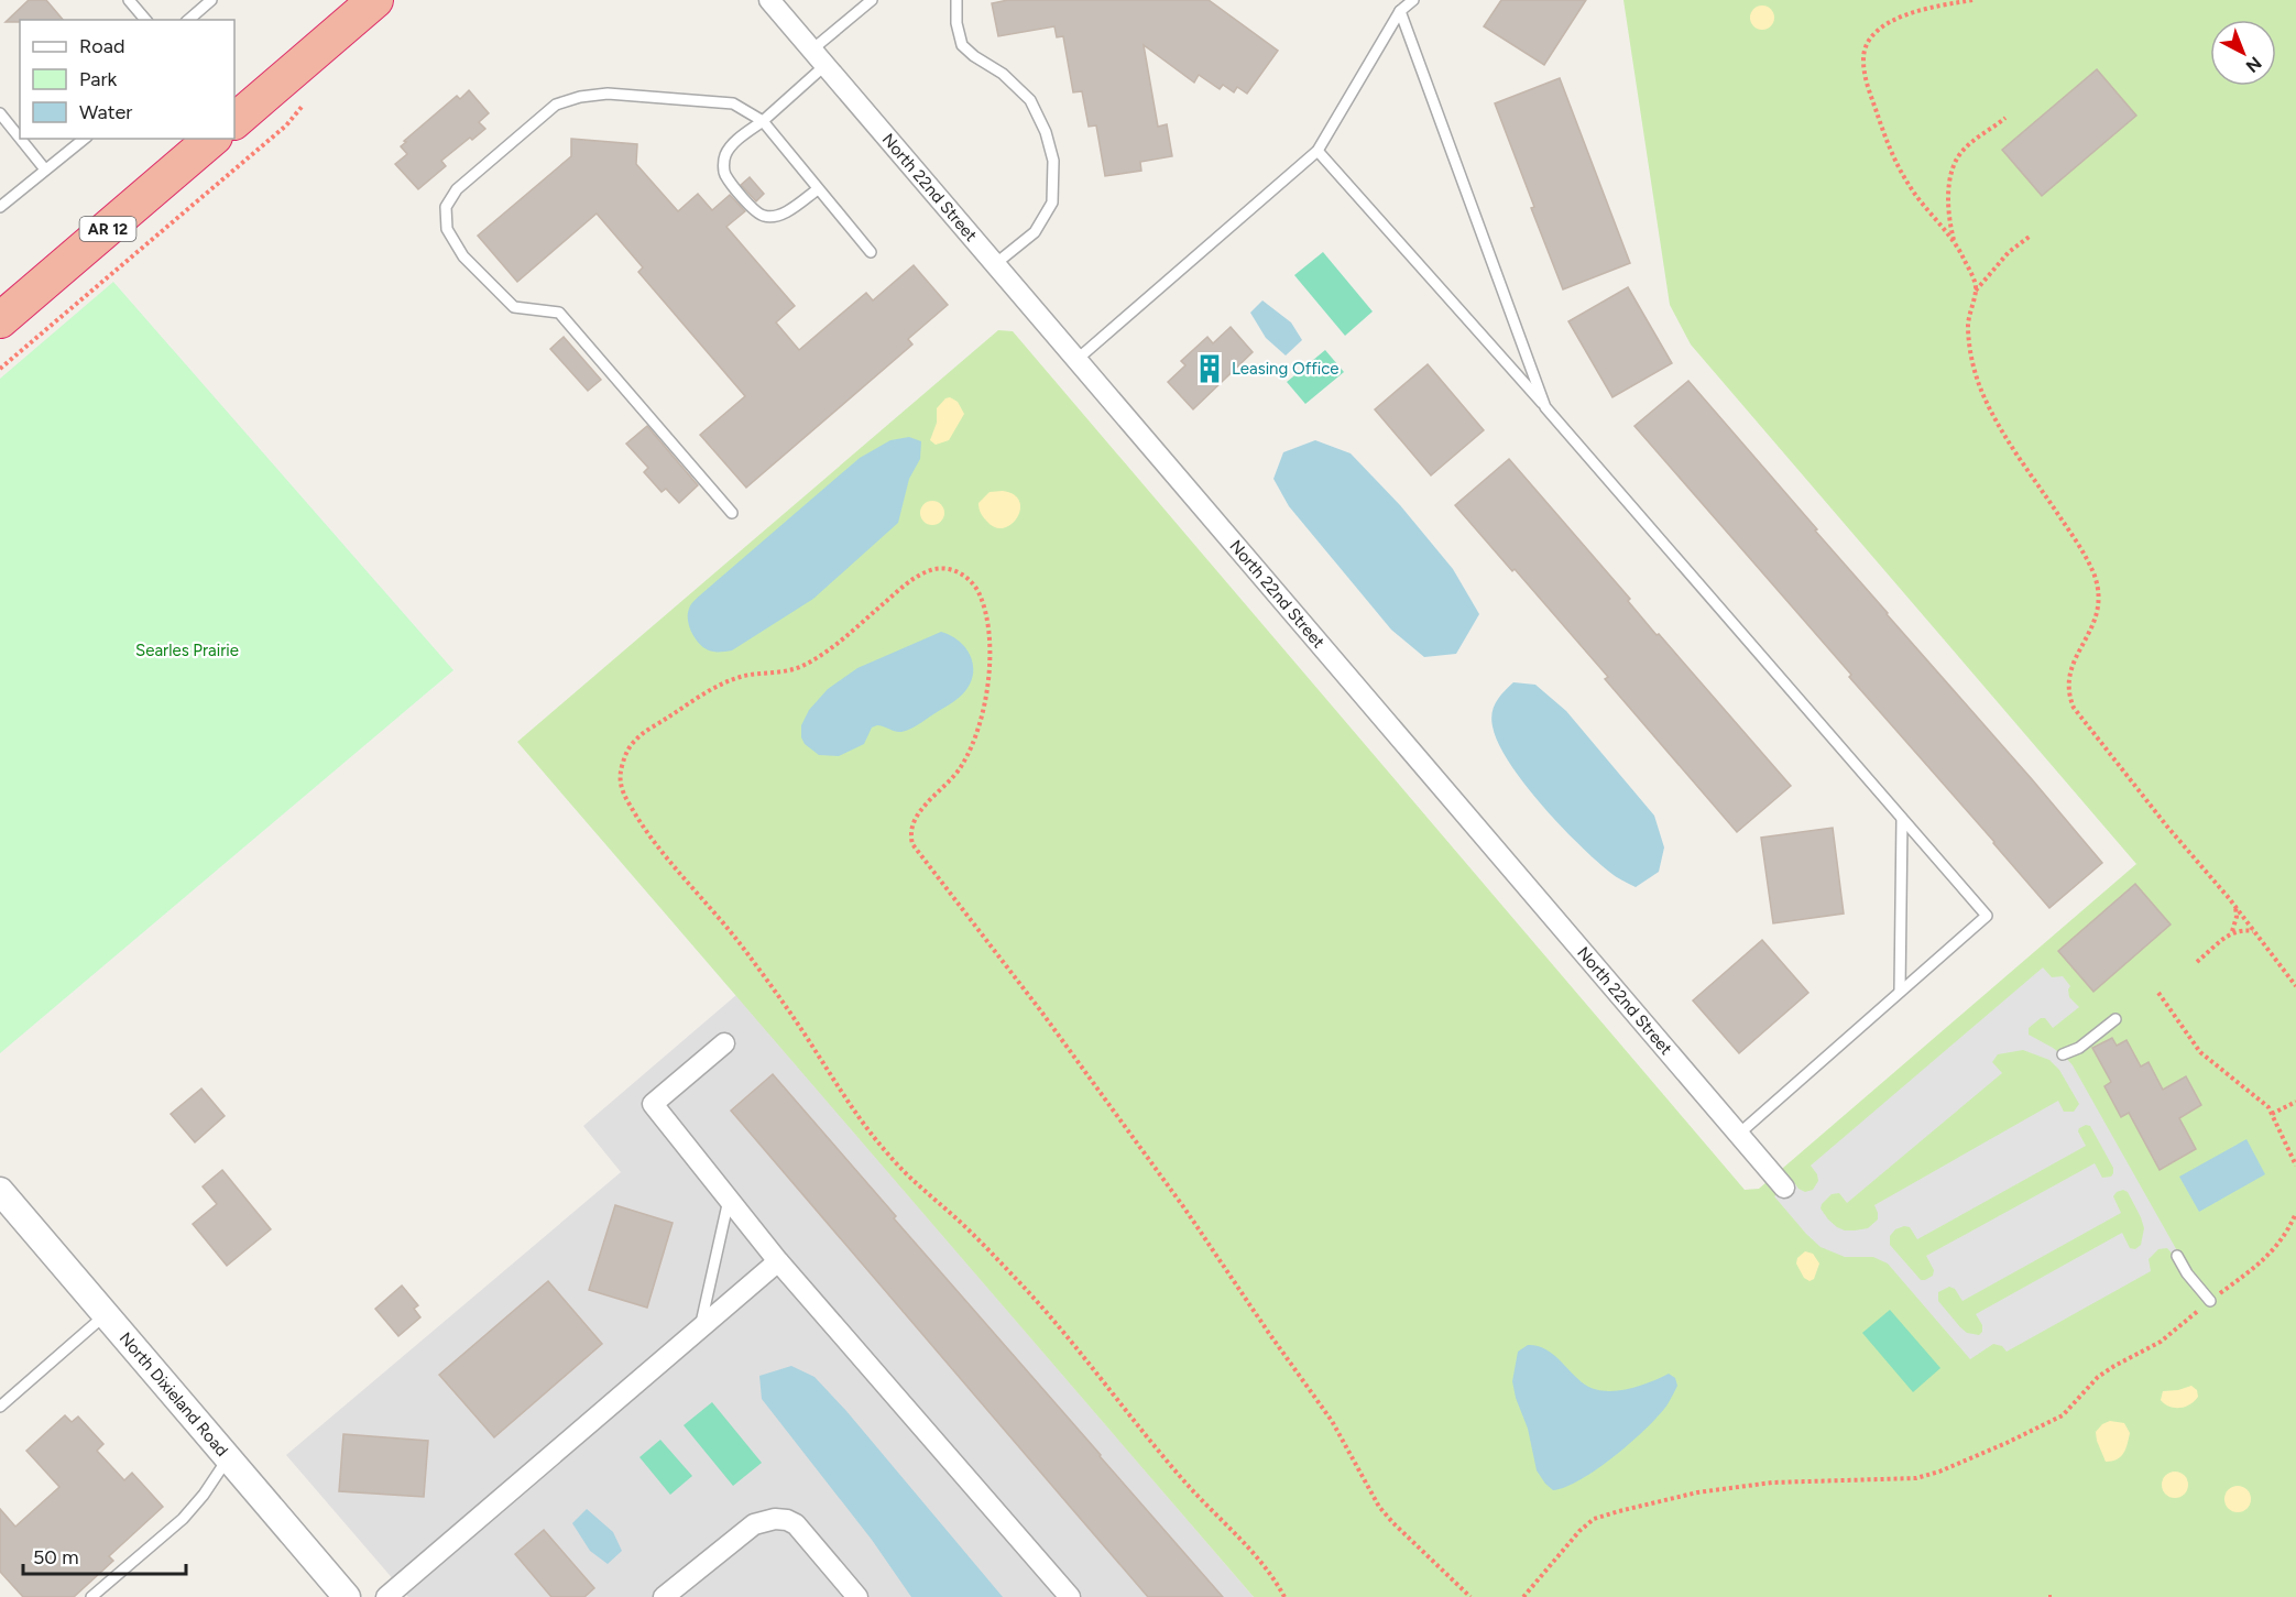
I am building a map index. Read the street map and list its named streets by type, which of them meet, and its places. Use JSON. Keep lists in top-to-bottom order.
{
  "streets": {
    "highway": ["AR 12"],
    "street": ["North 22nd Street", "North Dixieland Road"]
  },
  "parks": ["Searles Prairie"],
  "places": {
    "building": ["Leasing Office"]
  },
  "legend": ["Road", "Park", "Water"],
  "scale_bar": "50 m",
  "north": "bottom right"
}
